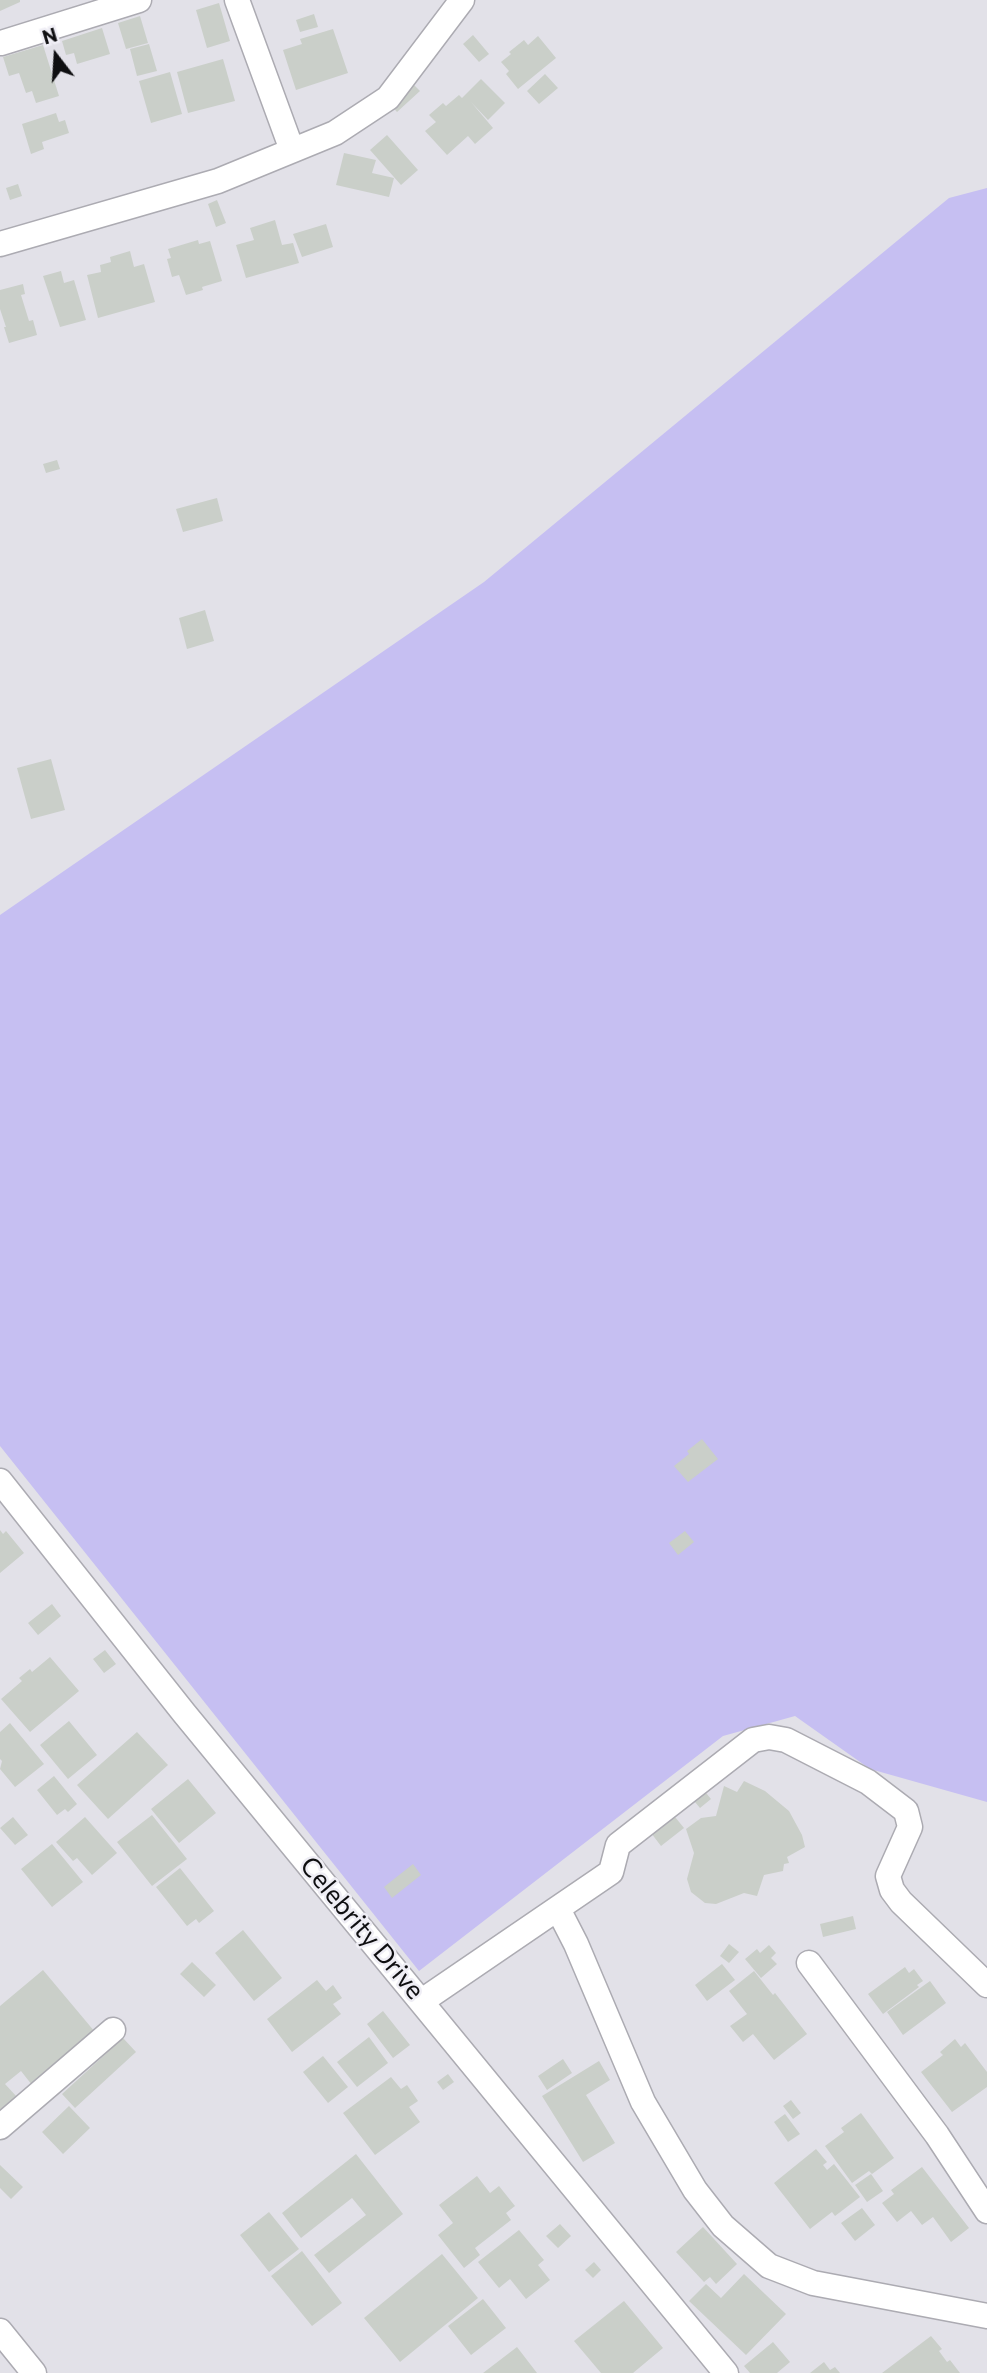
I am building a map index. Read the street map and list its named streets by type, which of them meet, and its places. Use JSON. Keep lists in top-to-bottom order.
{
  "streets": {
    "street": ["Celebrity Drive"]
  },
  "north": "top"
}
